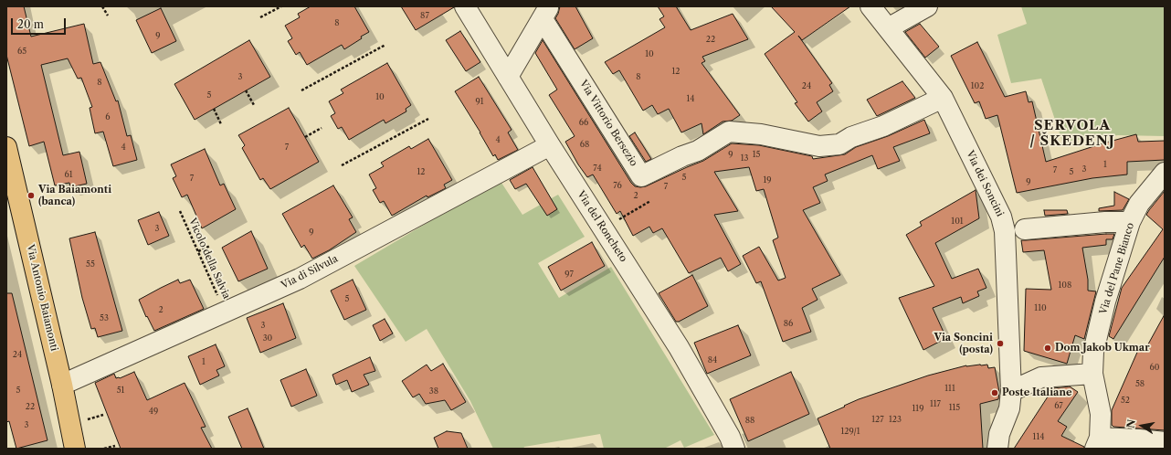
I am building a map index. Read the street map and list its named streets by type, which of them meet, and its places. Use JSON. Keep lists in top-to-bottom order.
{
  "streets": {
    "main road": ["Via Antonio Baiamonti"],
    "street": [
      "Via Vittorio Bersezio",
      "Via dei Soncini",
      "Via del Roncheto",
      "Via del Pane Bianco",
      "Via di Silvula"
    ],
    "path": ["Vicolo della Salvia"]
  },
  "crossings": [
    ["Via Vittorio Bersezio", "Via dei Soncini"],
    ["Via del Roncheto", "Via di Silvula"],
    ["Vicolo della Salvia", "Via di Silvula"],
    ["Via di Silvula", "Via Antonio Baiamonti"]
  ],
  "districts": ["SERVOLA / ŠKEDENJ"],
  "places": [
    "Via Baiamonti (banca)",
    "Via Soncini (posta)",
    "Dom Jakob Ukmar",
    "Poste Italiane"
  ],
  "house_numbers": [
    "87",
    "8",
    "9",
    "22",
    "65",
    "10",
    "12",
    "3",
    "8",
    "8",
    "24",
    "102",
    "5",
    "10",
    "14",
    "91",
    "6",
    "66",
    "4",
    "68",
    "4",
    "7",
    "9",
    "15",
    "13",
    "1",
    "74",
    "3",
    "7",
    "12",
    "5",
    "61",
    "5",
    "7",
    "19",
    "9",
    "76",
    "7",
    "2",
    "101",
    "3",
    "9",
    "55",
    "97",
    "108",
    "5",
    "110",
    "2",
    "53",
    "86",
    "3",
    "30",
    "24",
    "84",
    "1",
    "60",
    "58",
    "111",
    "5",
    "51",
    "38",
    "52",
    "117",
    "67",
    "22",
    "115",
    "119",
    "49",
    "127",
    "123",
    "88",
    "3",
    "129/1",
    "114"
  ],
  "scale_bar": "20 m",
  "north": "left"
}
